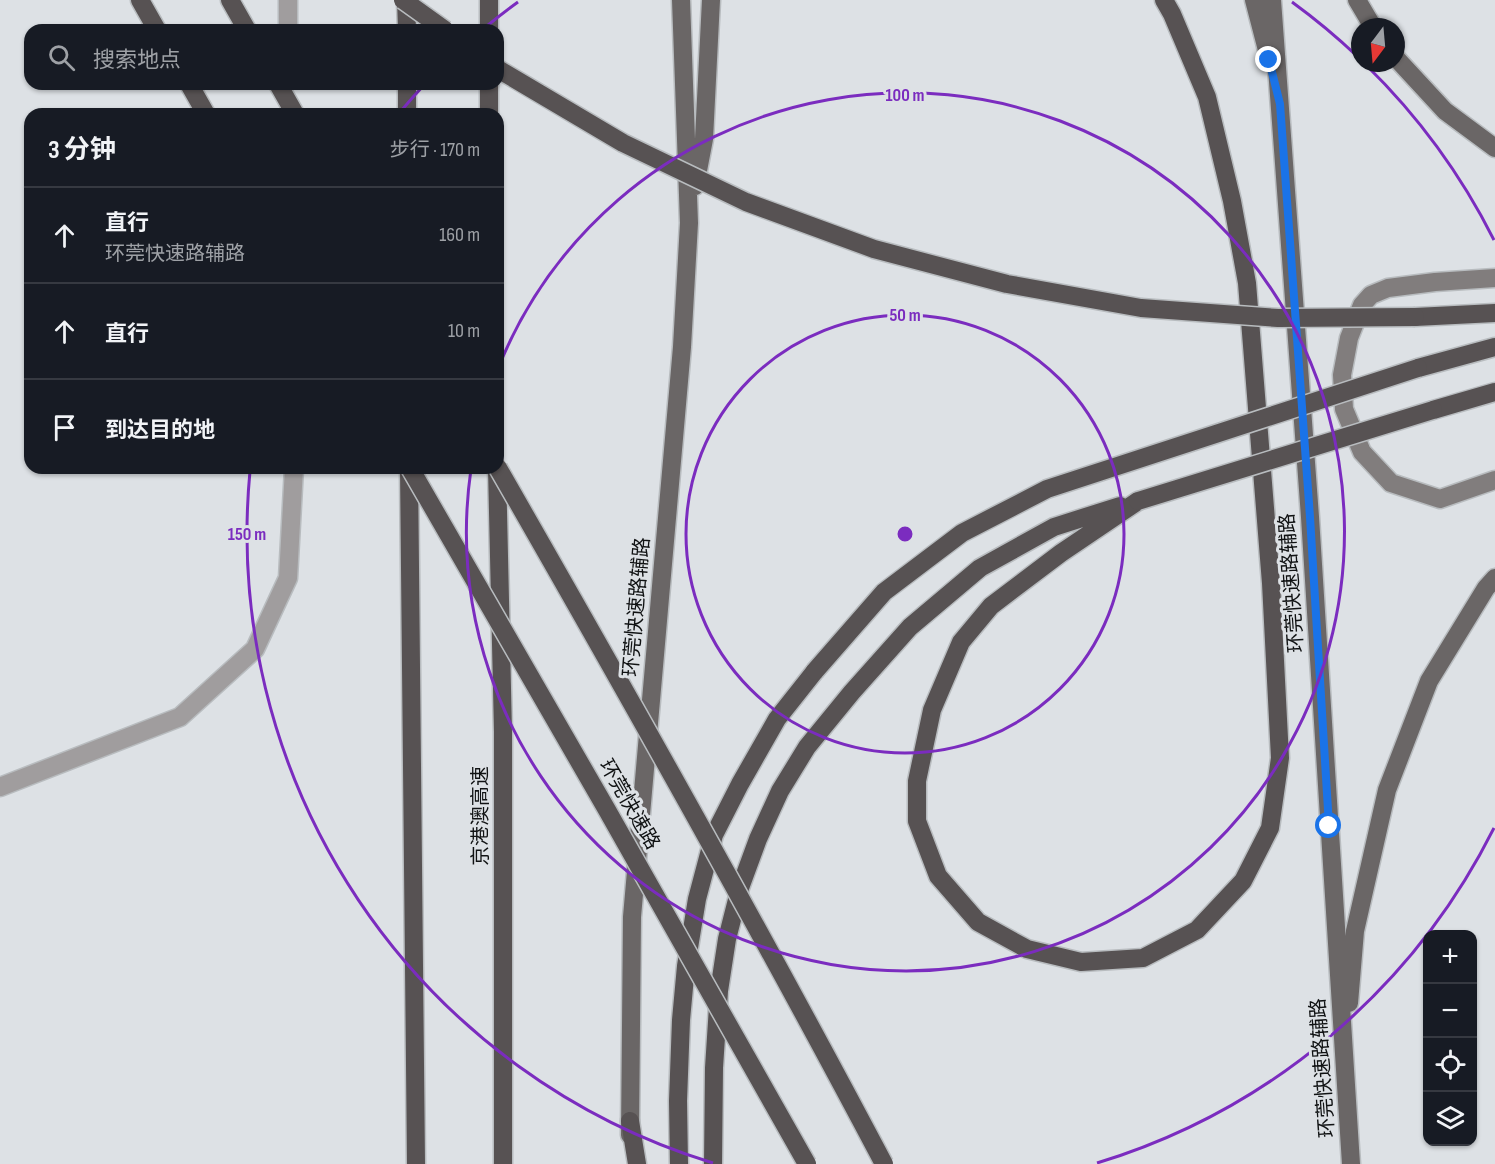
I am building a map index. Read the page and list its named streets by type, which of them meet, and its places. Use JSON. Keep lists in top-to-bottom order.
{
  "streets": {
    "highway": ["环莞快速路", "京港澳高速"],
    "main road": ["环莞快速路辅路"]
  },
  "north": "bottom",
  "page": {
    "search": "搜索地点",
    "heading": ["3 分钟", "步行 · 170 m"],
    "list": [
      ["直行", "环莞快速路辅路", "160 m"],
      ["直行", "10 m"],
      "到达目的地"
    ],
    "map_buttons": ["+", "−"]
  },
  "rings": ["100 m", "50 m", "150 m"]
}
